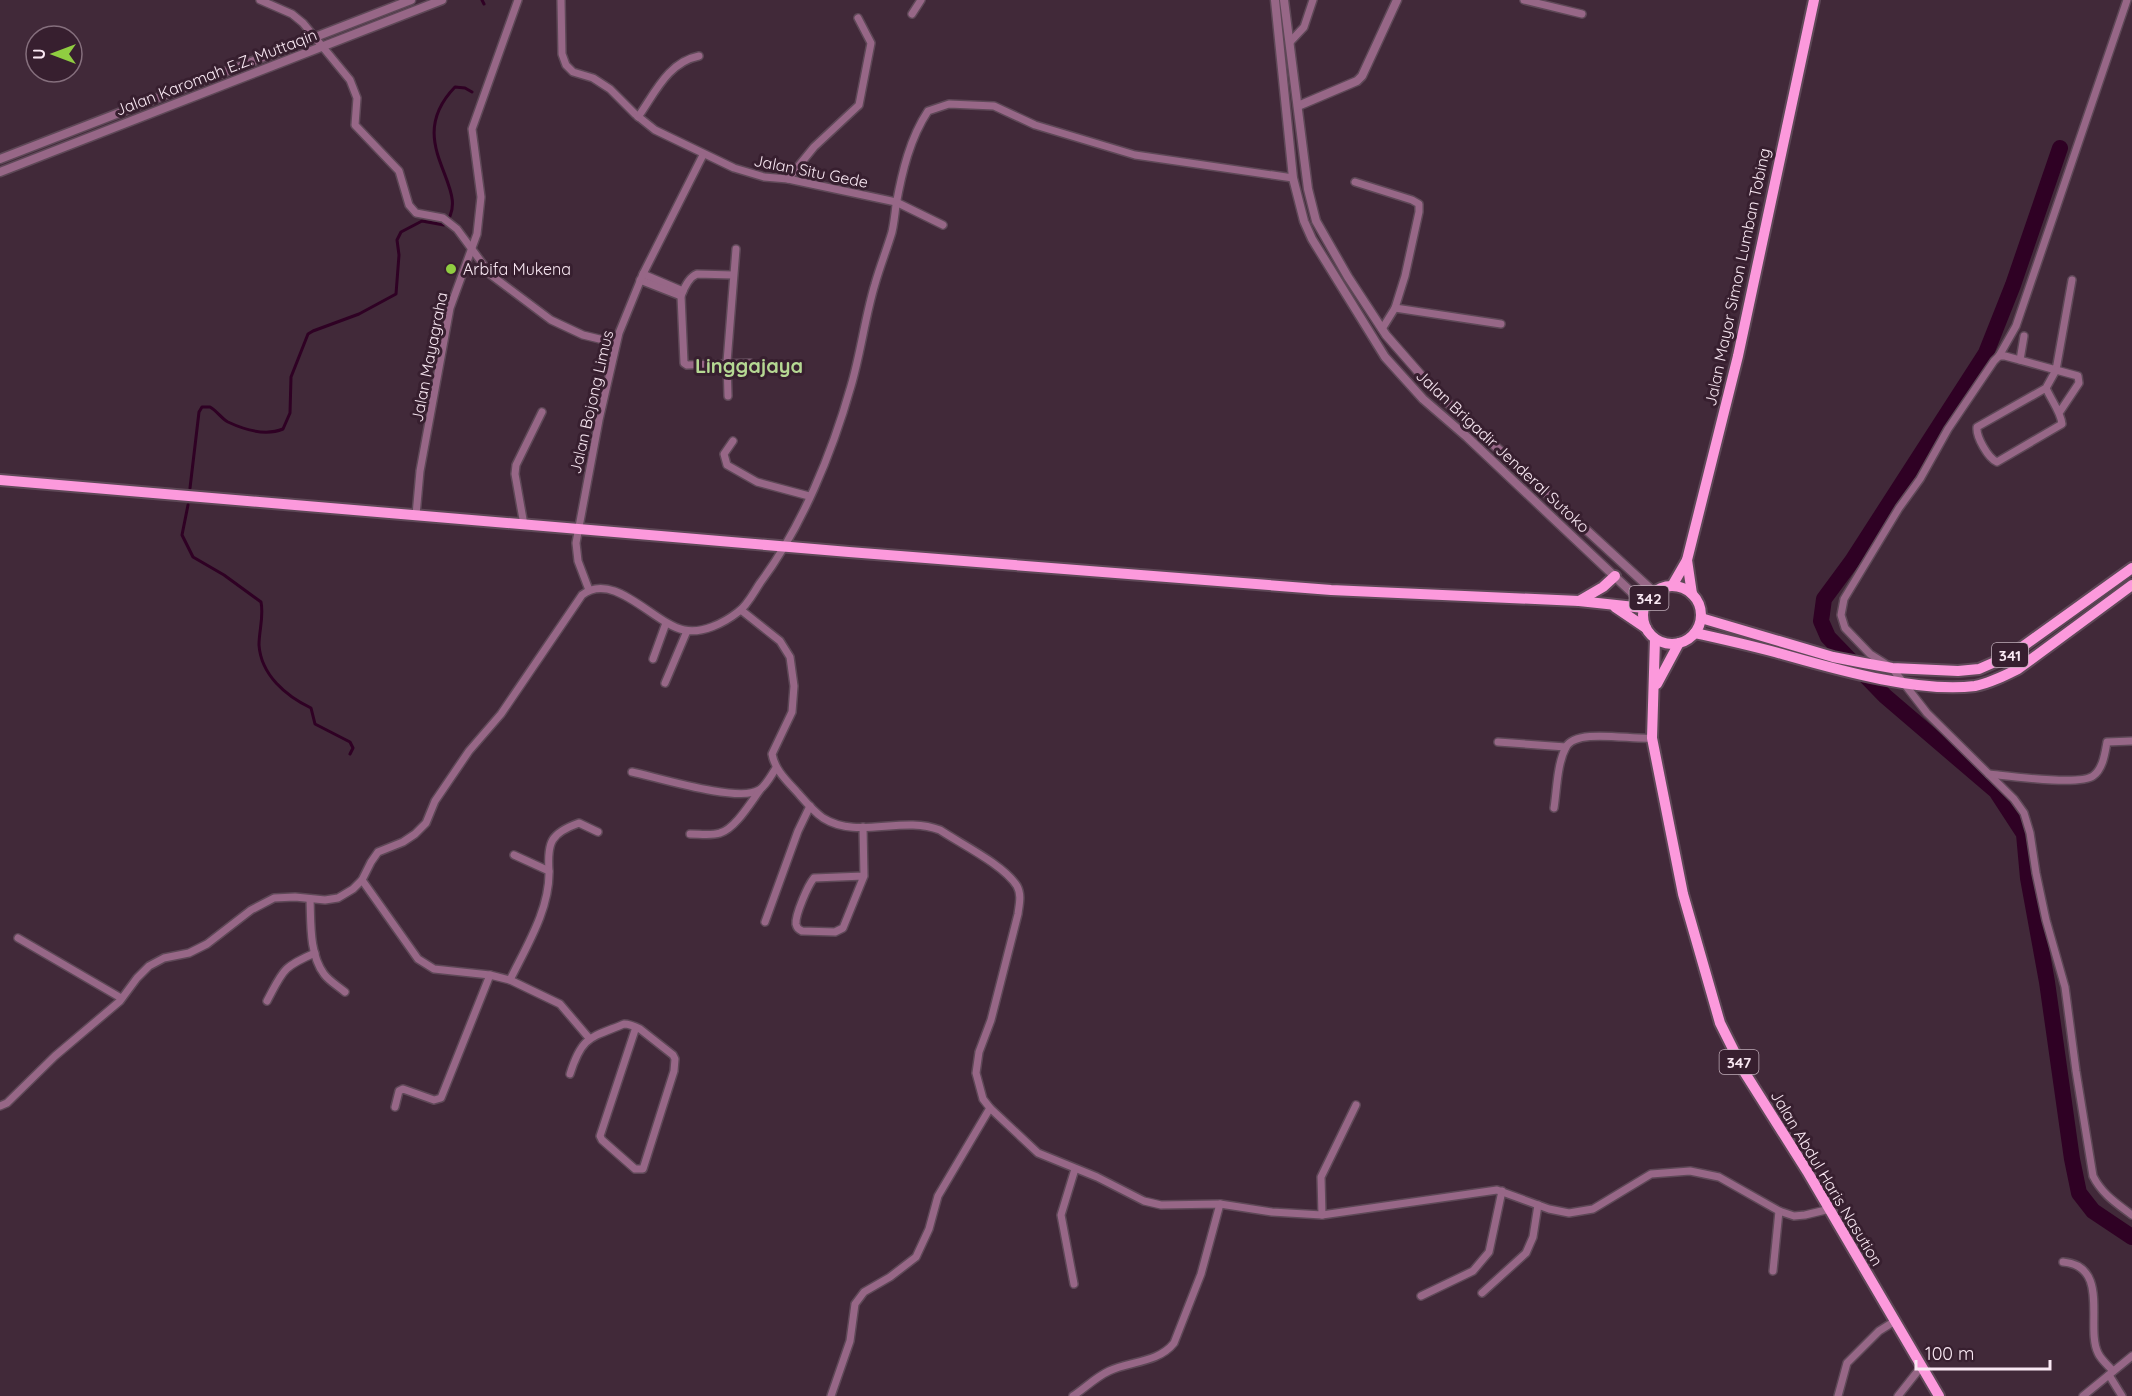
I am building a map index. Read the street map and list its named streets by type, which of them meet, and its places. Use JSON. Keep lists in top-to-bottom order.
{
  "streets": {
    "main road": [
      "Jalan Mayor Simon Lumban Tobing",
      "342",
      "341",
      "347",
      "Jalan Abdul Haris Nasution"
    ],
    "street": [
      "Jalan Karomah E.Z. Muttaqin",
      "Jalan Situ Gede",
      "Jalan Mayagraha",
      "Jalan Bojong Limus",
      "Jalan Brigadir Jenderal Sutoko"
    ]
  },
  "crossings": [
    ["Jalan Situ Gede", "Jalan Bojong Limus"],
    ["Jalan Mayor Simon Lumban Tobing", "Jalan Brigadir Jenderal Sutoko"],
    ["Jalan Mayor Simon Lumban Tobing", "342"],
    ["Jalan Mayor Simon Lumban Tobing", "341"],
    ["Jalan Mayor Simon Lumban Tobing", "Jalan Abdul Haris Nasution"],
    ["Jalan Brigadir Jenderal Sutoko", "342"],
    ["Jalan Brigadir Jenderal Sutoko", "341"],
    ["Jalan Brigadir Jenderal Sutoko", "Jalan Abdul Haris Nasution"],
    ["342", "341"],
    ["342", "Jalan Abdul Haris Nasution"],
    ["341", "Jalan Abdul Haris Nasution"]
  ],
  "districts": ["Linggajaya"],
  "places": ["Arbifa Mukena"],
  "scale_bar": "100 m",
  "north": "left"
}
